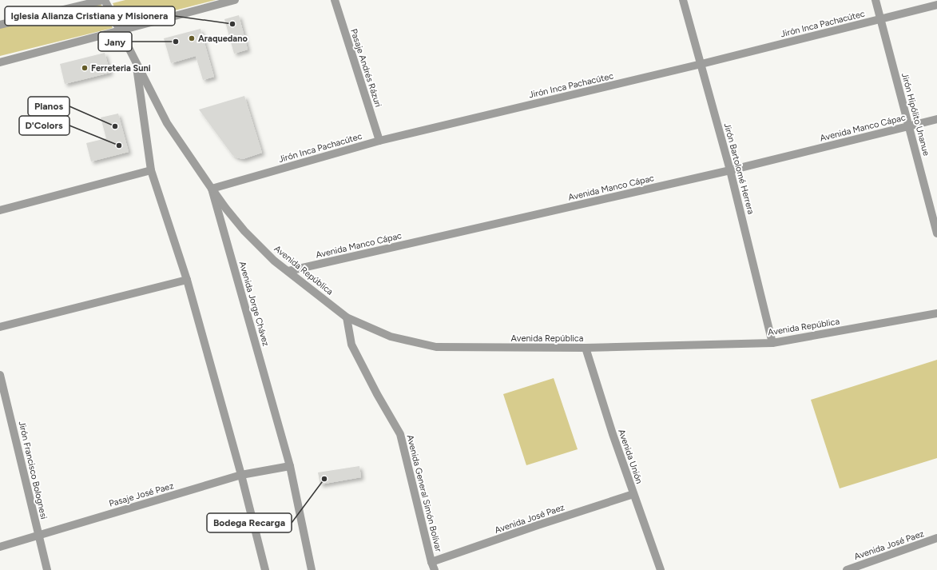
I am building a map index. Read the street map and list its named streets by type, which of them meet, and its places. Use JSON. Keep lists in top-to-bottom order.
{
  "streets": {
    "street": [
      "Jirón Inca Pachacútec",
      "Pasaje Andrés Rázuri",
      "Jirón Hipólito Unanue",
      "Avenida Manco Cápac",
      "Jirón Bartolomé Herrera",
      "Avenida República",
      "Avenida Jorge Chávez",
      "Avenida Unión",
      "Jirón Francisco Bolognesi",
      "Avenida General Simón Bolívar",
      "Pasaje José Paez",
      "Avenida José Paez"
    ]
  },
  "crossings": [
    ["Jirón Inca Pachacútec", "Pasaje Andrés Rázuri"],
    ["Jirón Inca Pachacútec", "Jirón Hipólito Unanue"],
    ["Jirón Inca Pachacútec", "Jirón Bartolomé Herrera"],
    ["Jirón Inca Pachacútec", "Avenida República"],
    ["Jirón Inca Pachacútec", "Avenida Jorge Chávez"],
    ["Jirón Hipólito Unanue", "Avenida Manco Cápac"],
    ["Avenida Manco Cápac", "Jirón Bartolomé Herrera"],
    ["Avenida Manco Cápac", "Avenida República"],
    ["Jirón Bartolomé Herrera", "Avenida República"],
    ["Avenida República", "Avenida Jorge Chávez"],
    ["Avenida República", "Avenida Unión"],
    ["Avenida República", "Avenida General Simón Bolívar"],
    ["Avenida Jorge Chávez", "Pasaje José Paez"],
    ["Avenida Unión", "Avenida José Paez"],
    ["Jirón Francisco Bolognesi", "Pasaje José Paez"],
    ["Avenida General Simón Bolívar", "Avenida José Paez"]
  ],
  "places": [
    "Iglesia Alianza Cristiana y Misionera",
    "Araquedano",
    "Jany",
    "Ferreteria Suni",
    "Planos",
    "D'Colors",
    "Bodega Recarga"
  ]
}
